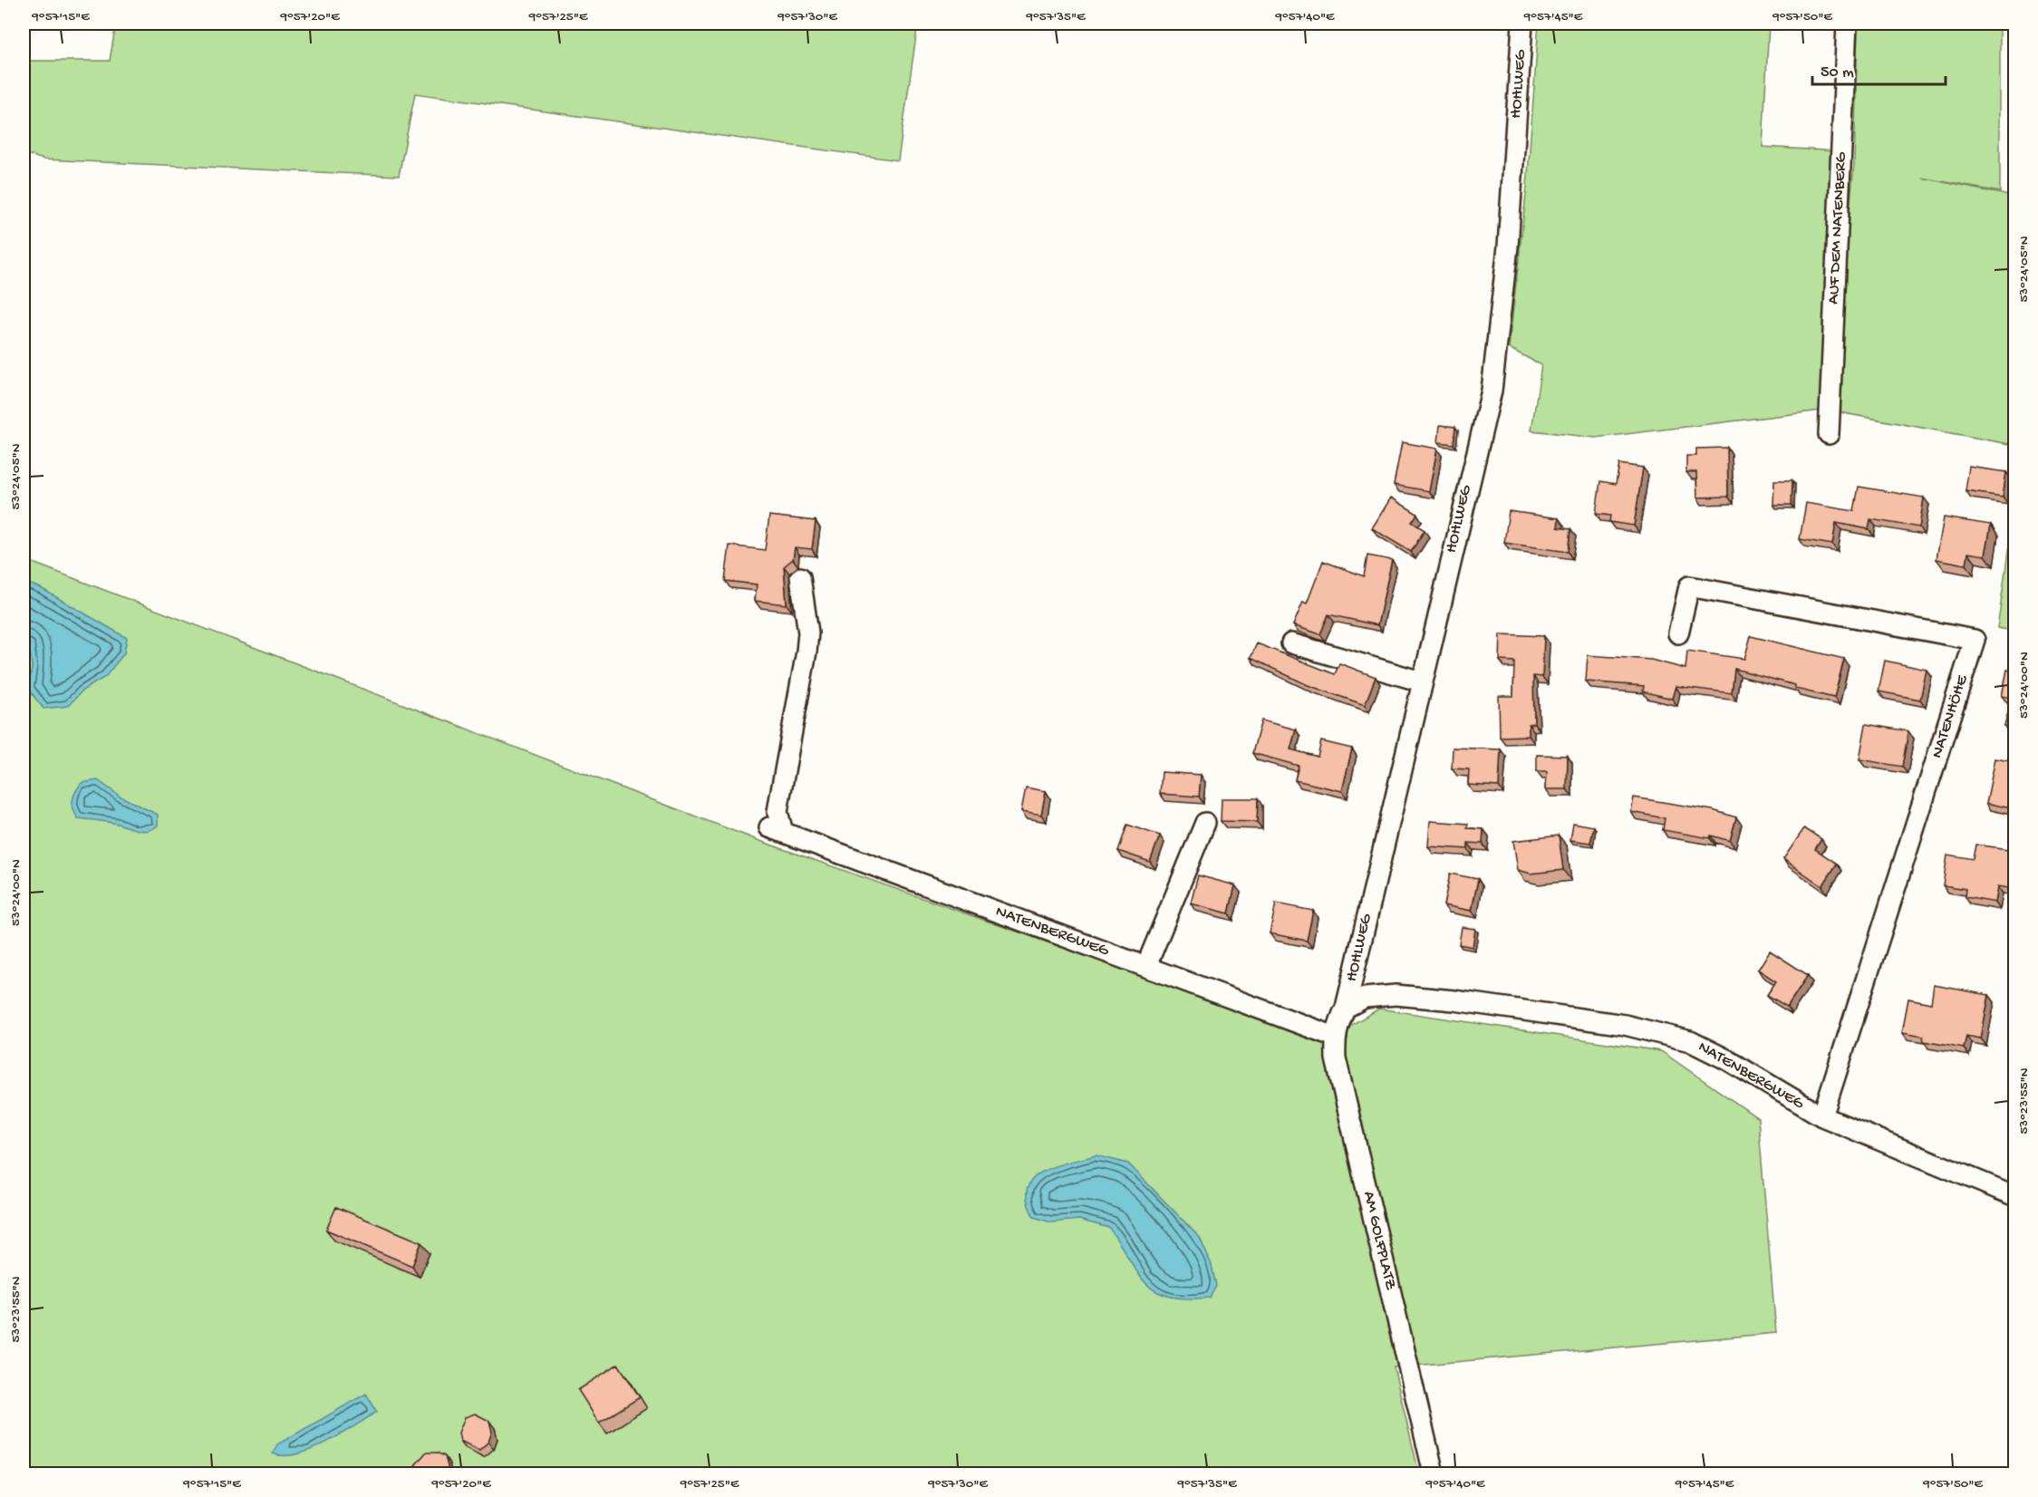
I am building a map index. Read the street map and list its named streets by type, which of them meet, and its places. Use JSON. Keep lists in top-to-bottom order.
{
  "streets": {
    "street": [
      "HOHLWEG",
      "AUF DEM NATENBERG",
      "NATENHÖHE",
      "NATENBERGWEG",
      "AM GOLFPLATZ"
    ]
  },
  "crossings": [
    ["HOHLWEG", "NATENBERGWEG"],
    ["HOHLWEG", "AM GOLFPLATZ"],
    ["NATENHÖHE", "NATENBERGWEG"],
    ["NATENBERGWEG", "AM GOLFPLATZ"]
  ],
  "scale_bar": "50 m",
  "coordinates": [
    "9°57'15\"E",
    "9°57'20\"E",
    "9°57'25\"E",
    "9°57'30\"E",
    "9°57'35\"E",
    "9°57'40\"E",
    "9°57'45\"E",
    "9°57'50\"E",
    "53°24'05\"N",
    "53°24'00\"N",
    "53°23'55\"N"
  ]
}
